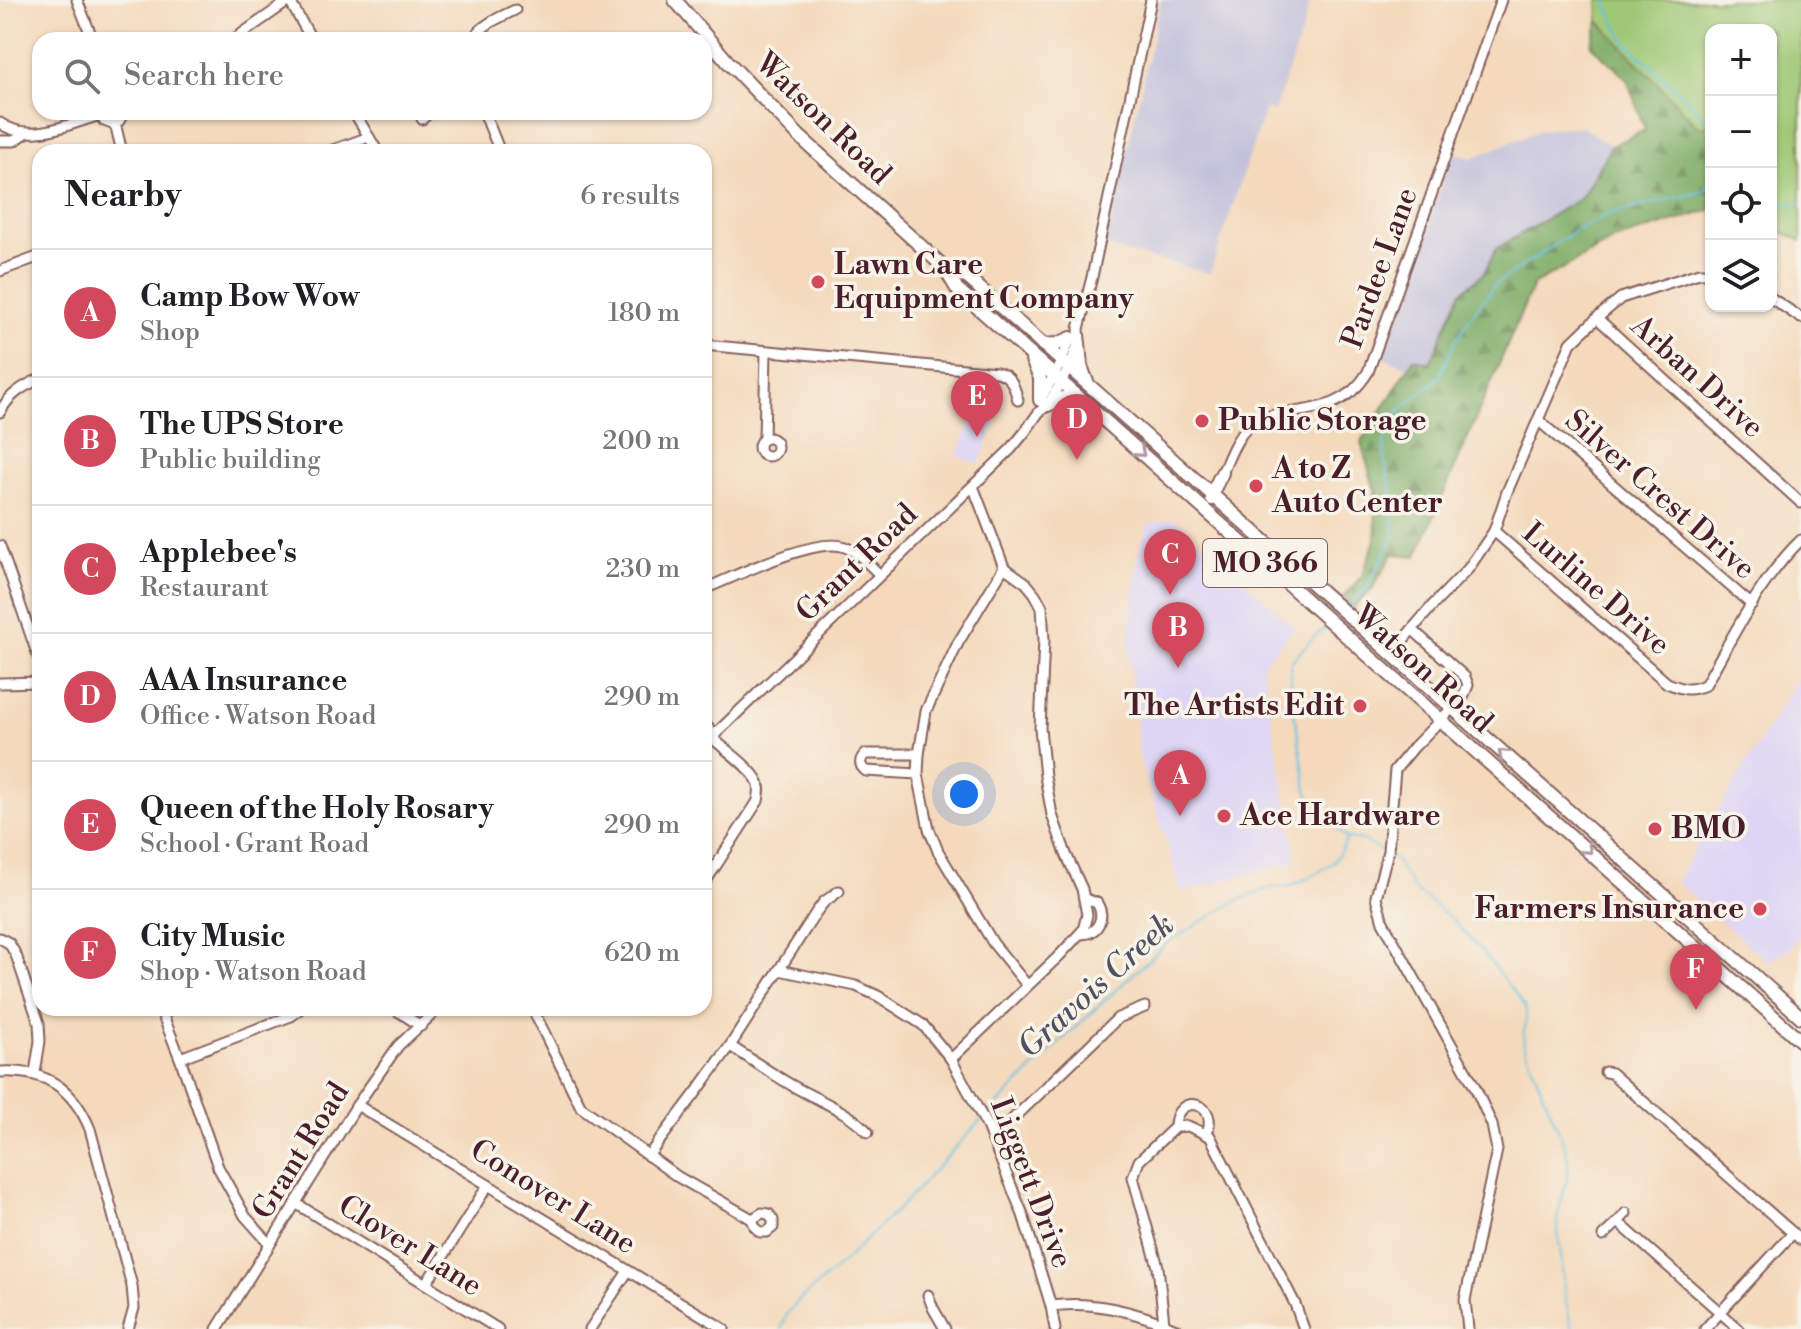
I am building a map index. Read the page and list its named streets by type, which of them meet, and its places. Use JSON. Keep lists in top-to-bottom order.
{
  "streets": {
    "main road": ["Watson Road", "MO 366"],
    "street": [
      "Pardee Lane",
      "Arban Drive",
      "Silver Crest Drive",
      "Grant Road",
      "Lurline Drive",
      "Liggett Drive",
      "Conover Lane",
      "Clover Lane"
    ]
  },
  "crossings": [
    ["Watson Road", "Grant Road"],
    ["Silver Crest Drive", "Lurline Drive"],
    ["Grant Road", "Conover Lane"],
    ["Grant Road", "Clover Lane"]
  ],
  "water": ["Gravois Creek"],
  "places": [
    "Lawn Care Equipment Company",
    "Public Storage",
    "A to Z Auto Center",
    "The Artists Edit",
    "Ace Hardware",
    "BMO",
    "Farmers Insurance"
  ],
  "page": {
    "map_buttons": ["+", "−"],
    "search": "Search here",
    "heading": ["Nearby", "6 results"],
    "list": [
      {
        "mark": "A",
        "name": "Camp Bow Wow",
        "note": "Shop",
        "value": "180 m"
      },
      {
        "mark": "B",
        "name": "The UPS Store",
        "note": "Public building",
        "value": "200 m"
      },
      {
        "mark": "C",
        "name": "Applebee's",
        "note": "Restaurant",
        "value": "230 m"
      },
      {
        "mark": "D",
        "name": "AAA Insurance",
        "note": "Office · Watson Road",
        "value": "290 m"
      },
      {
        "mark": "E",
        "name": "Queen of the Holy Rosary",
        "note": "School · Grant Road",
        "value": "290 m"
      },
      {
        "mark": "F",
        "name": "City Music",
        "note": "Shop · Watson Road",
        "value": "620 m"
      }
    ],
    "pins": [
      "E",
      "D",
      "C",
      "B",
      "A",
      "F"
    ]
  }
}
